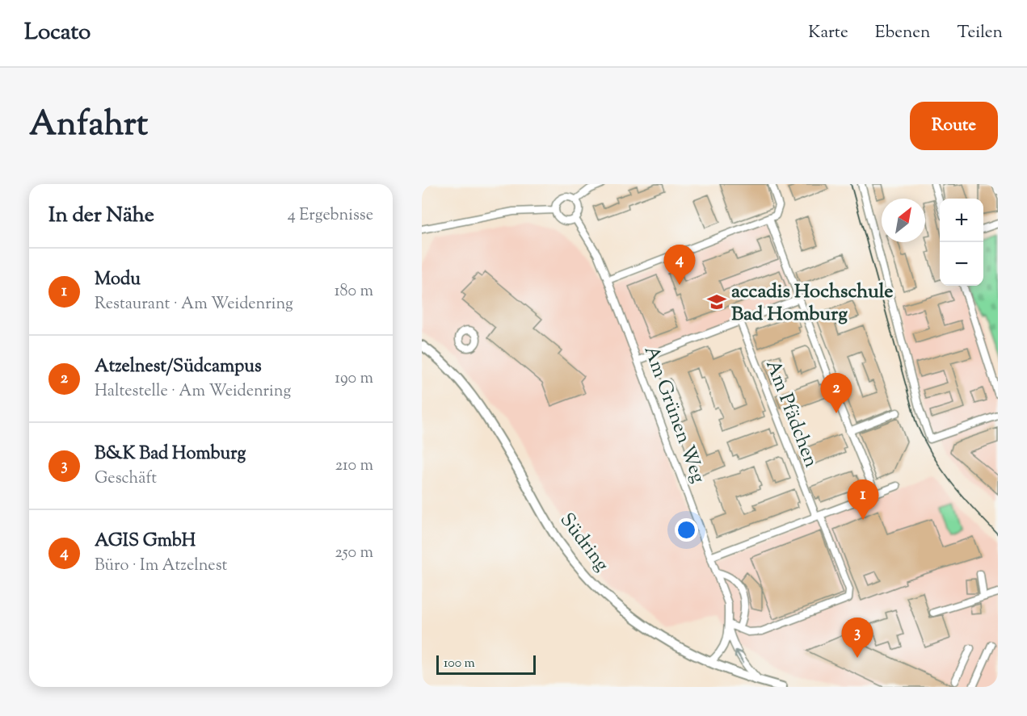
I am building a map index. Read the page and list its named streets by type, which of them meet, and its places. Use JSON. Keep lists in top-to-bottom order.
{
  "streets": {
    "main road": ["Südring"],
    "street": ["Am Pfädchen", "Am Grünen Weg"]
  },
  "crossings": [
    ["Am Grünen Weg", "Südring"]
  ],
  "places": {
    "school or university": ["accadis Hochschule Bad Homburg"]
  },
  "scale_bar": "100 m",
  "north": "top right",
  "page": {
    "header": "Locato",
    "nav": ["Karte", "Ebenen", "Teilen"],
    "title": "Anfahrt",
    "buttons": "Route",
    "heading": ["In der Nähe", "4 Ergebnisse"],
    "map_buttons": ["+", "−"],
    "pins": [
      "4",
      "2",
      "1",
      "3"
    ],
    "list": [
      {
        "mark": "1",
        "name": "Modu",
        "note": "Restaurant · Am Weidenring",
        "value": "180 m"
      },
      {
        "mark": "2",
        "name": "Atzelnest/Südcampus",
        "note": "Haltestelle · Am Weidenring",
        "value": "190 m"
      },
      {
        "mark": "3",
        "name": "B&K Bad Homburg",
        "note": "Geschäft",
        "value": "210 m"
      },
      {
        "mark": "4",
        "name": "AGIS GmbH",
        "note": "Büro · Im Atzelnest",
        "value": "250 m"
      }
    ],
    "scale": "100 m"
  }
}
